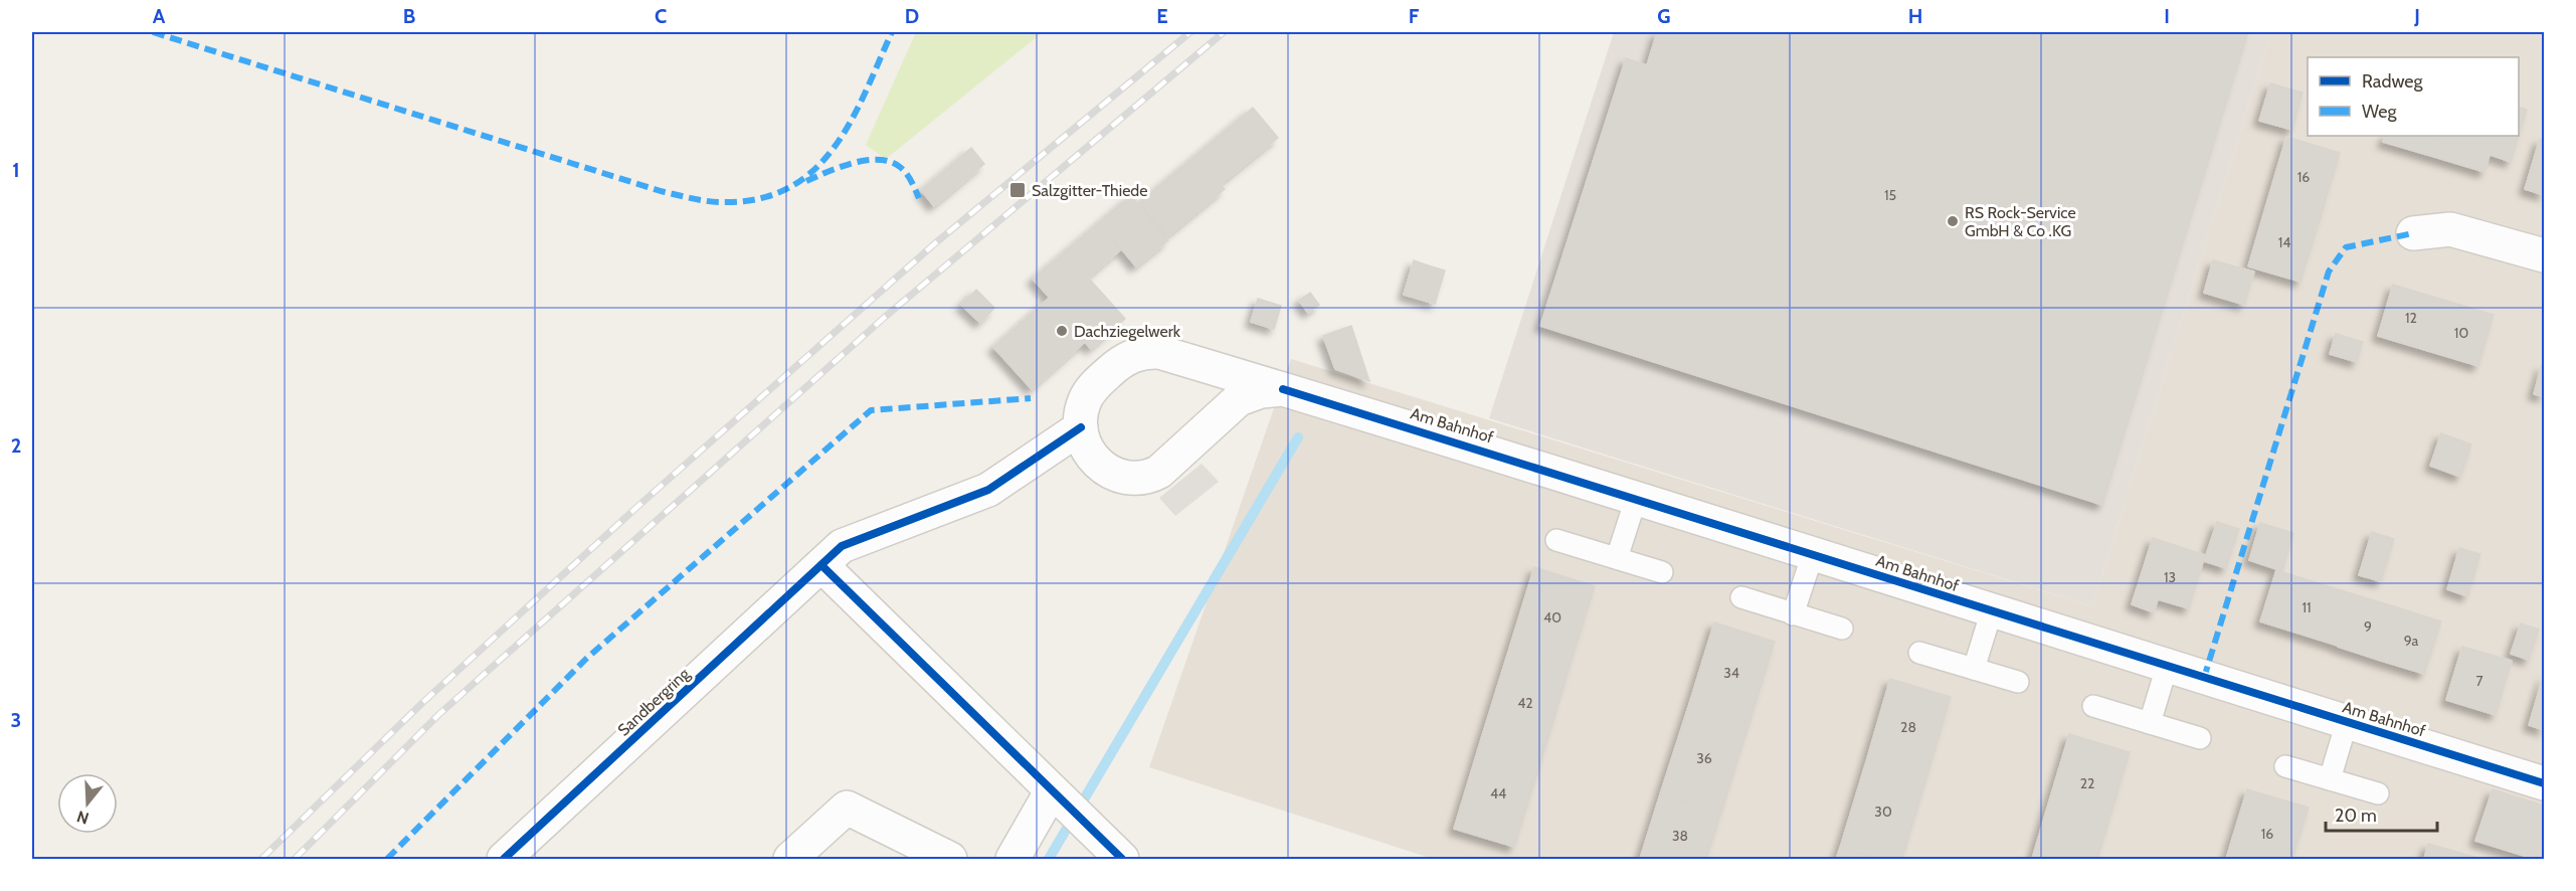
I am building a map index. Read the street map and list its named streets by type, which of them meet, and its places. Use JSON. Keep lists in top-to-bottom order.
{
  "streets": {
    "street": ["Am Bahnhof", "Sandbergring"]
  },
  "crossings": [
    ["Am Bahnhof", "Sandbergring"]
  ],
  "places": {
    "transit": ["Salzgitter-Thiede"],
    "other": ["RS Rock-Service GmbH & Co .KG", "Dachziegelwerk"]
  },
  "house_numbers": [
    "16",
    "15",
    "14",
    "12",
    "10",
    "13",
    "11",
    "40",
    "9",
    "9a",
    "34",
    "7",
    "42",
    "28",
    "36",
    "22",
    "44",
    "30",
    "16",
    "38"
  ],
  "legend": ["Radweg", "Weg"],
  "scale_bar": "20 m",
  "north": "bottom",
  "grid": {
    "columns": [
      "A",
      "B",
      "C",
      "D",
      "E",
      "F",
      "G",
      "H",
      "I",
      "J"
    ],
    "rows": ["1", "2", "3"]
  }
}
